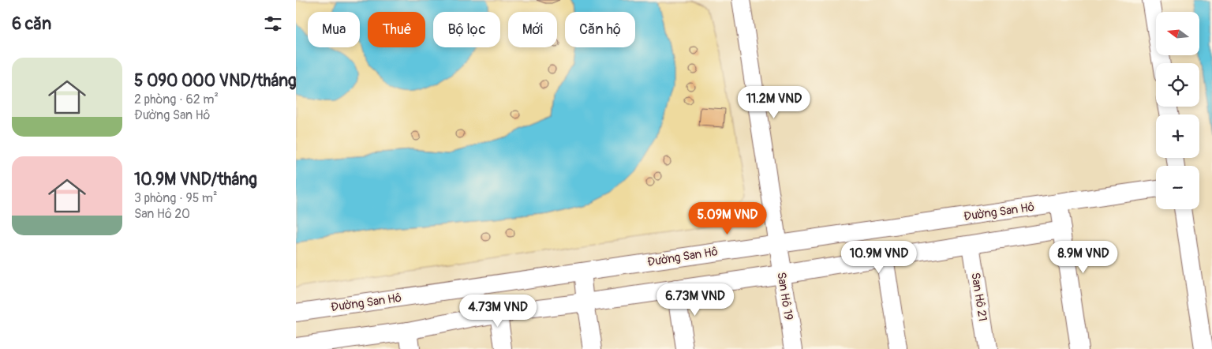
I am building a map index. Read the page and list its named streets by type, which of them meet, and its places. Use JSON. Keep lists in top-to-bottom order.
{
  "streets": {
    "street": ["Đường San Hô", "San Hô 19", "San Hô 21"]
  },
  "crossings": [
    ["Đường San Hô", "San Hô 19"]
  ],
  "north": "left",
  "page": {
    "heading": "6 căn",
    "map_buttons": ["+", "−"],
    "chip": [
      "Mua",
      "Thuê",
      "Bộ lọc",
      "Mới",
      "Căn hộ"
    ],
    "list": [
      {
        "name": "5 090 000 VND/tháng",
        "note": "2 phòng · 62 m² · Đường San Hô"
      },
      {
        "name": "10.9M VND/tháng",
        "note": "3 phòng · 95 m² · San Hô 20"
      }
    ],
    "price": [
      "11.2M VND",
      "5.09M VND",
      "10.9M VND",
      "8.9M VND",
      "6.73M VND",
      "4.73M VND"
    ]
  }
}
